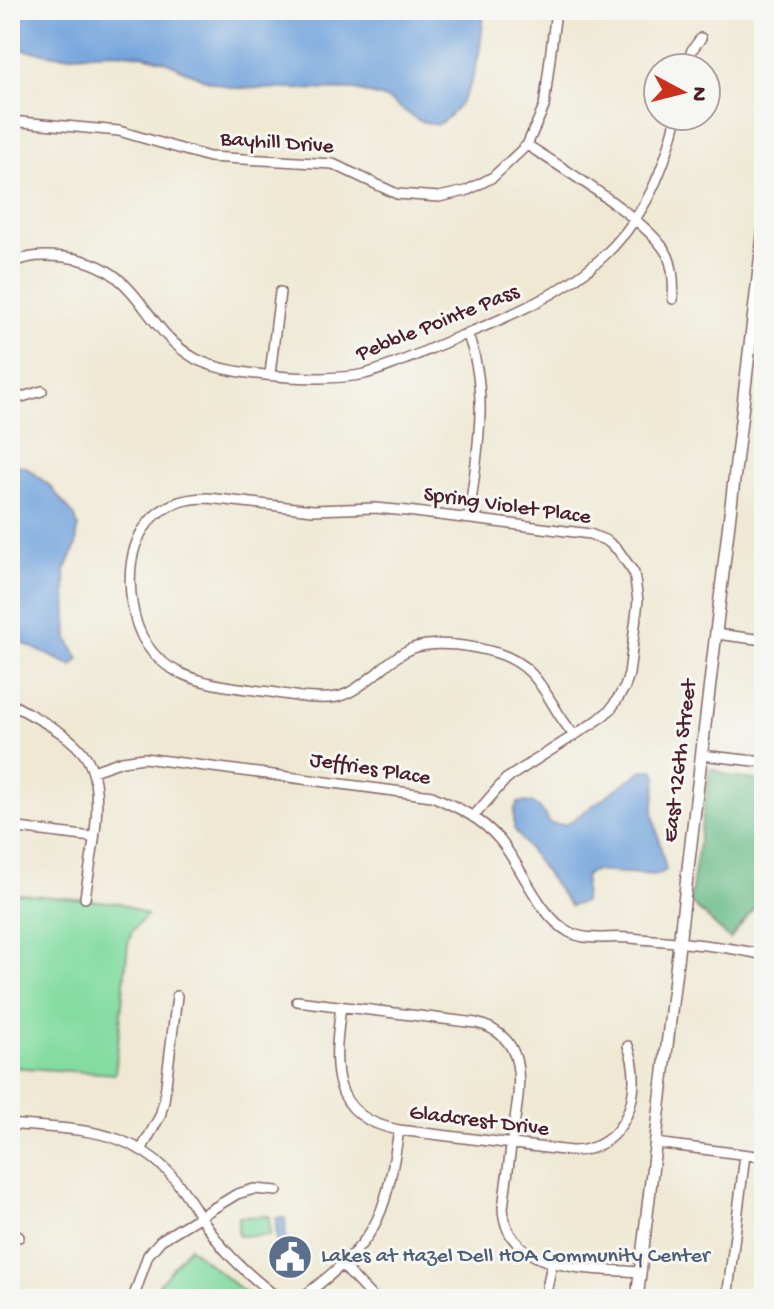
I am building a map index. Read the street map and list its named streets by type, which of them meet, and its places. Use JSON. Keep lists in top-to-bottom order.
{
  "streets": {
    "street": [
      "Bayhill Drive",
      "Pebble Pointe Pass",
      "Spring Violet Place",
      "East 126th Street",
      "Jeffries Place",
      "Gladcrest Drive"
    ]
  },
  "crossings": [
    ["Spring Violet Place", "Jeffries Place"],
    ["East 126th Street", "Jeffries Place"]
  ],
  "places": {
    "public building": ["Lakes at Hazel Dell HOA Community Center"]
  },
  "north": "right"
}
